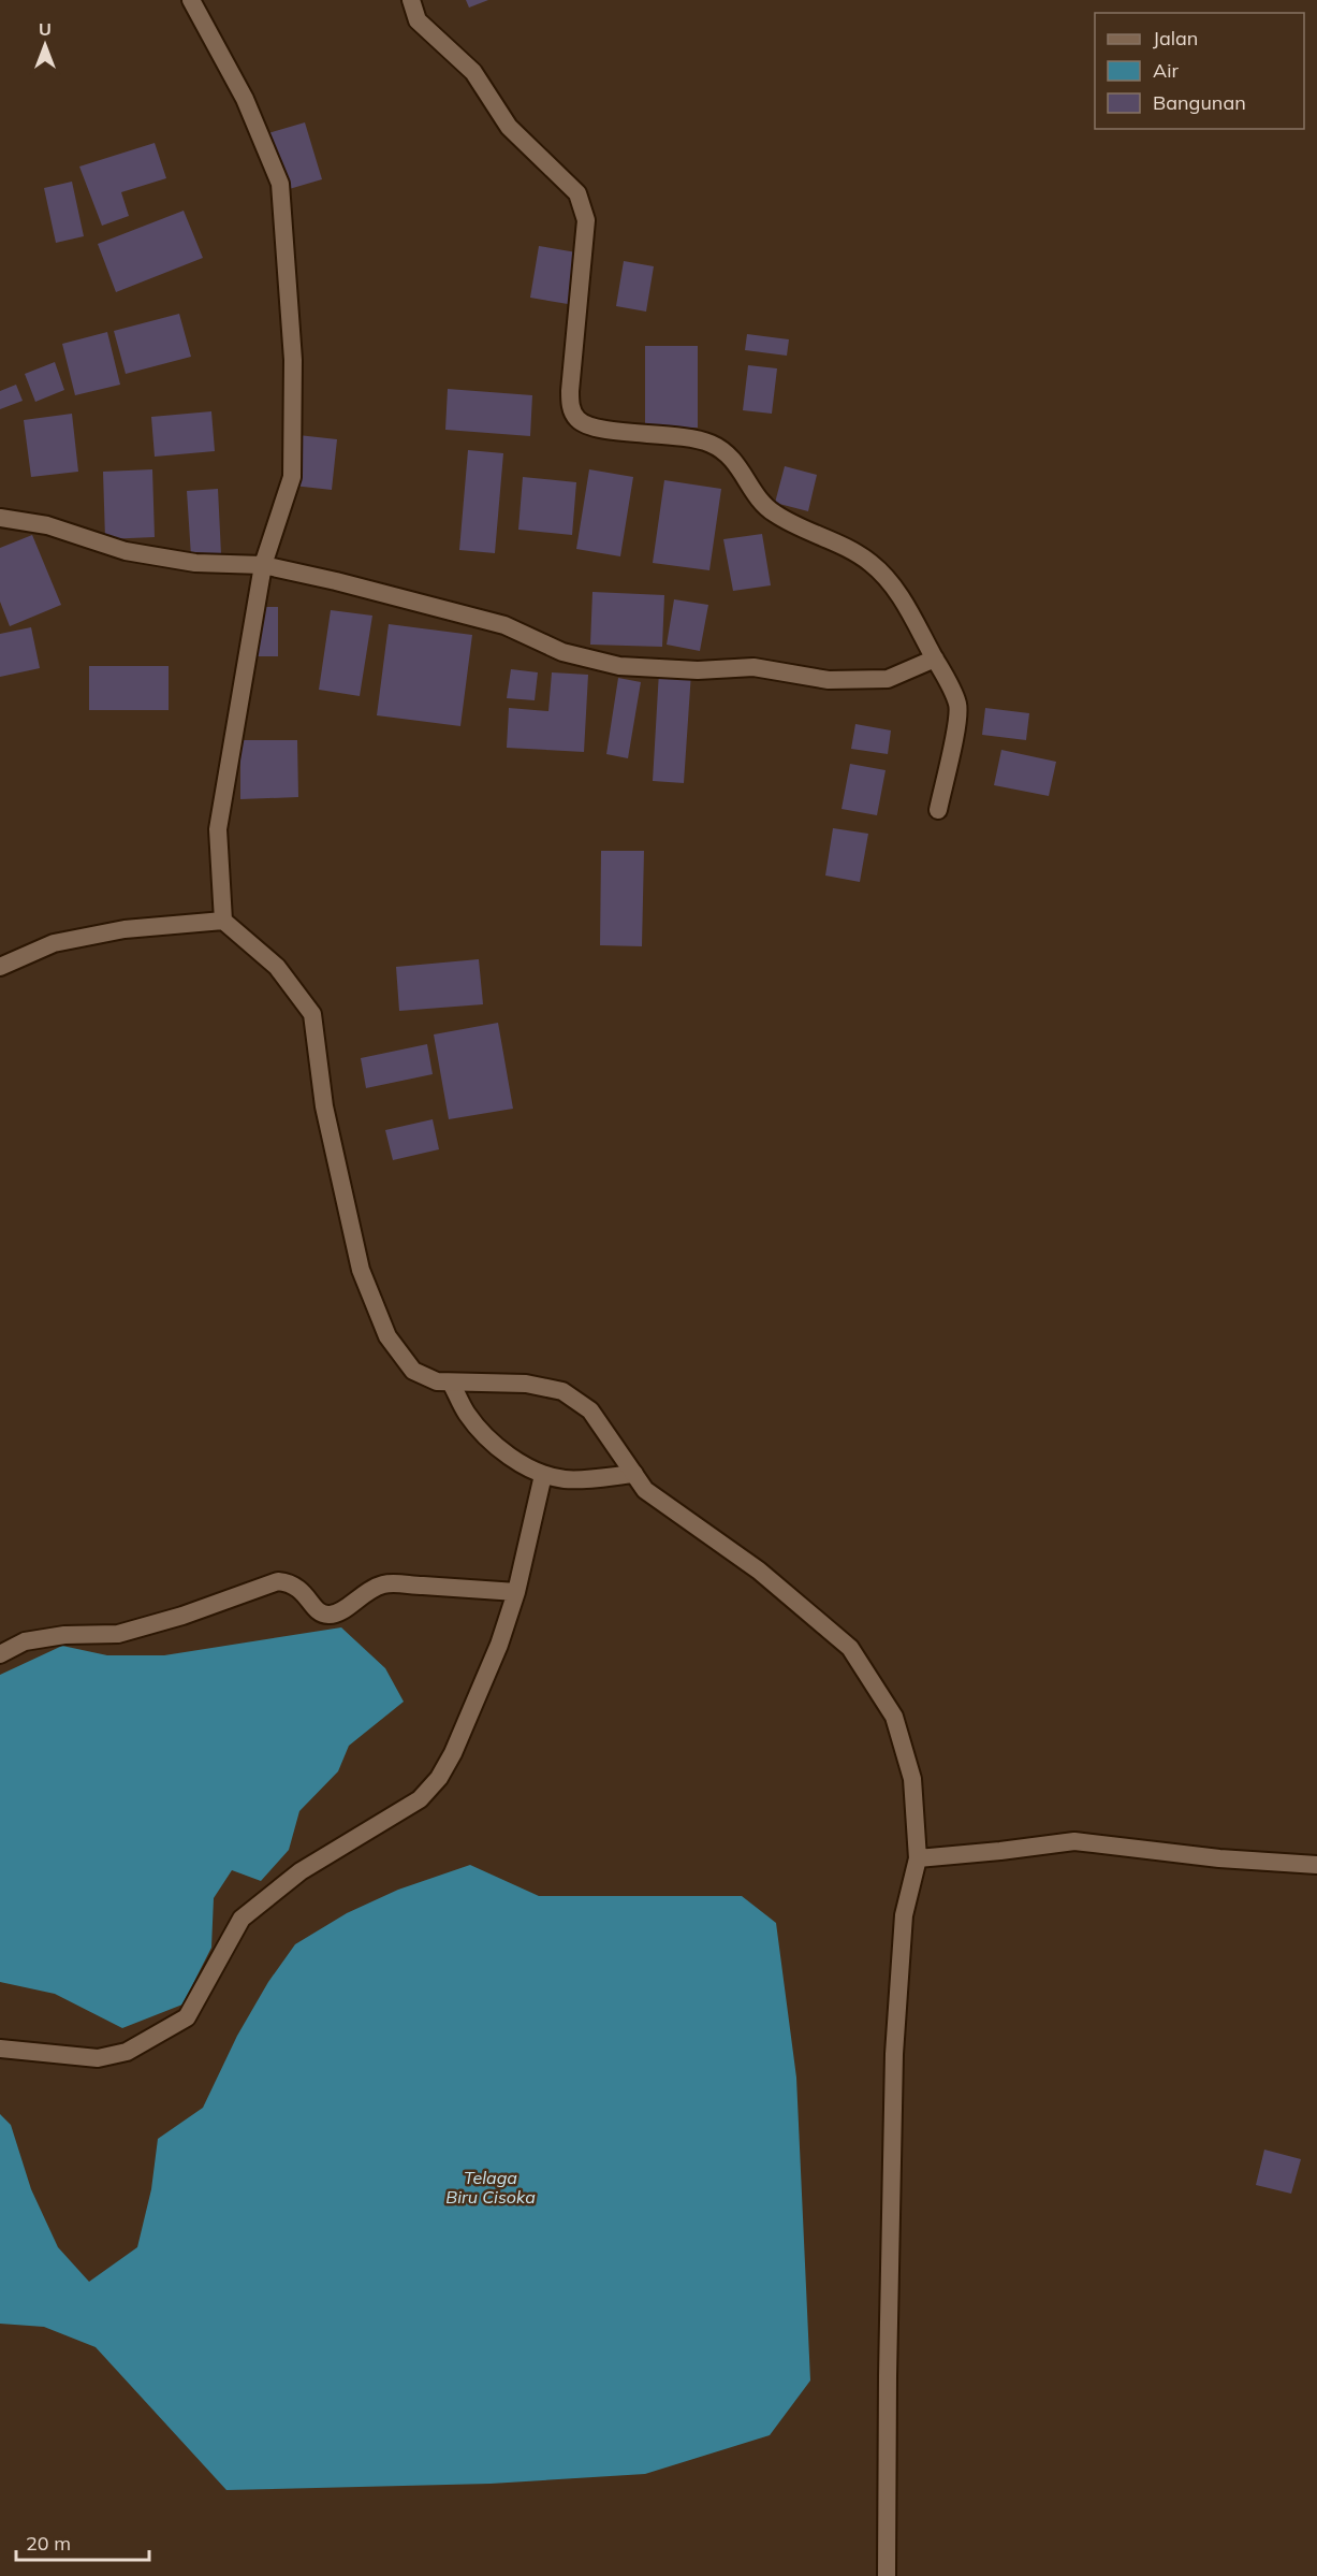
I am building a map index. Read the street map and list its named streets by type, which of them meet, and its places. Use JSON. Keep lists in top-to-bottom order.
{
  "water": ["Telaga Biru Cisoka"],
  "legend": ["Jalan", "Air", "Bangunan"],
  "scale_bar": "20 m",
  "north": "top"
}
